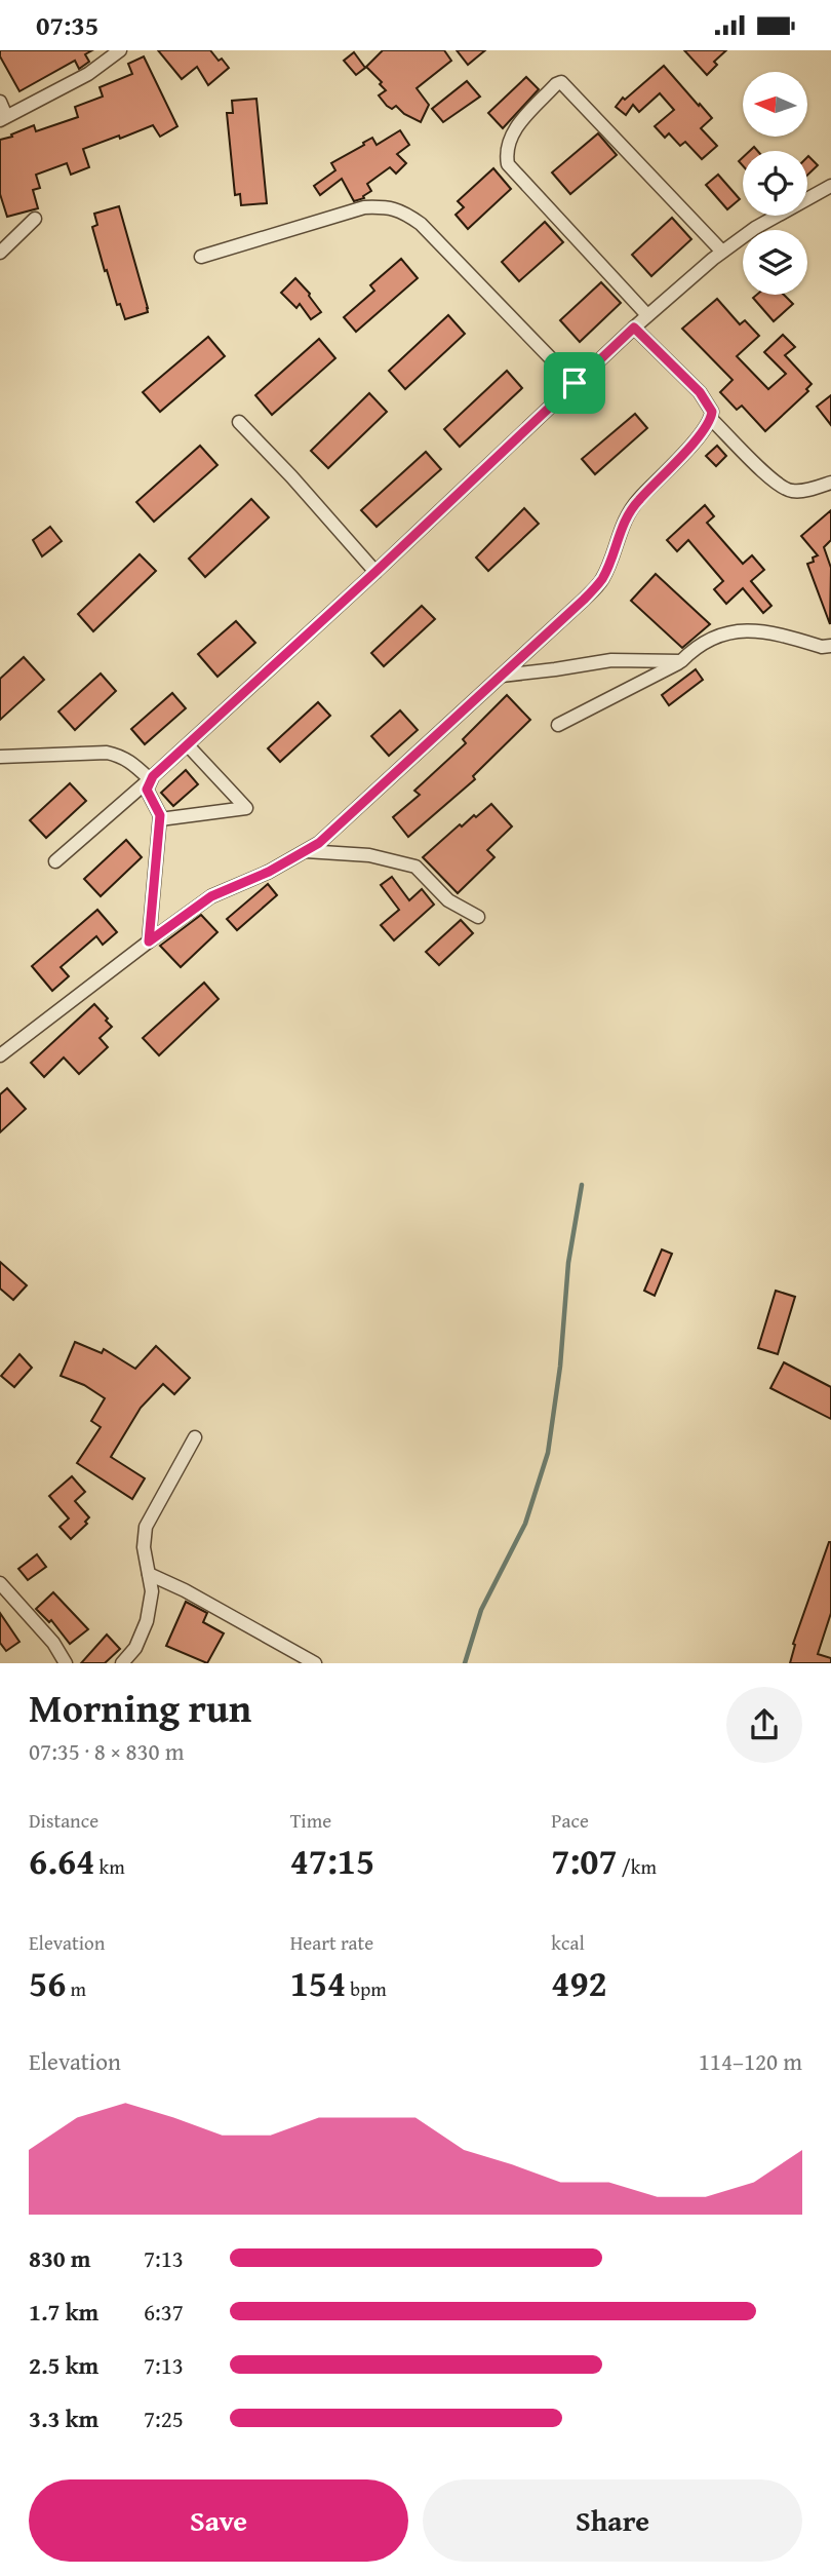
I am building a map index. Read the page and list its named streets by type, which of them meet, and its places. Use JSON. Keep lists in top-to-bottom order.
{
  "north": "left",
  "page": {
    "status": "07:35",
    "heading": ["Morning run", "07:35 · 8 × 830 m"],
    "stats": [
      ["Distance", "6.64 km"],
      ["Time", "47:15"],
      ["Pace", "7:07 /km"],
      ["Elevation", "56 m"],
      ["Heart rate", "154 bpm"],
      ["kcal", "492"]
    ],
    "chart": ["Elevation", "114–120 m"],
    "list": [
      {
        "name": "830 m",
        "note": "7:13"
      },
      {
        "name": "1.7 km",
        "note": "6:37"
      },
      {
        "name": "2.5 km",
        "note": "7:13"
      },
      {
        "name": "3.3 km",
        "note": "7:25"
      }
    ],
    "buttons": ["Save", "Share"]
  }
}
